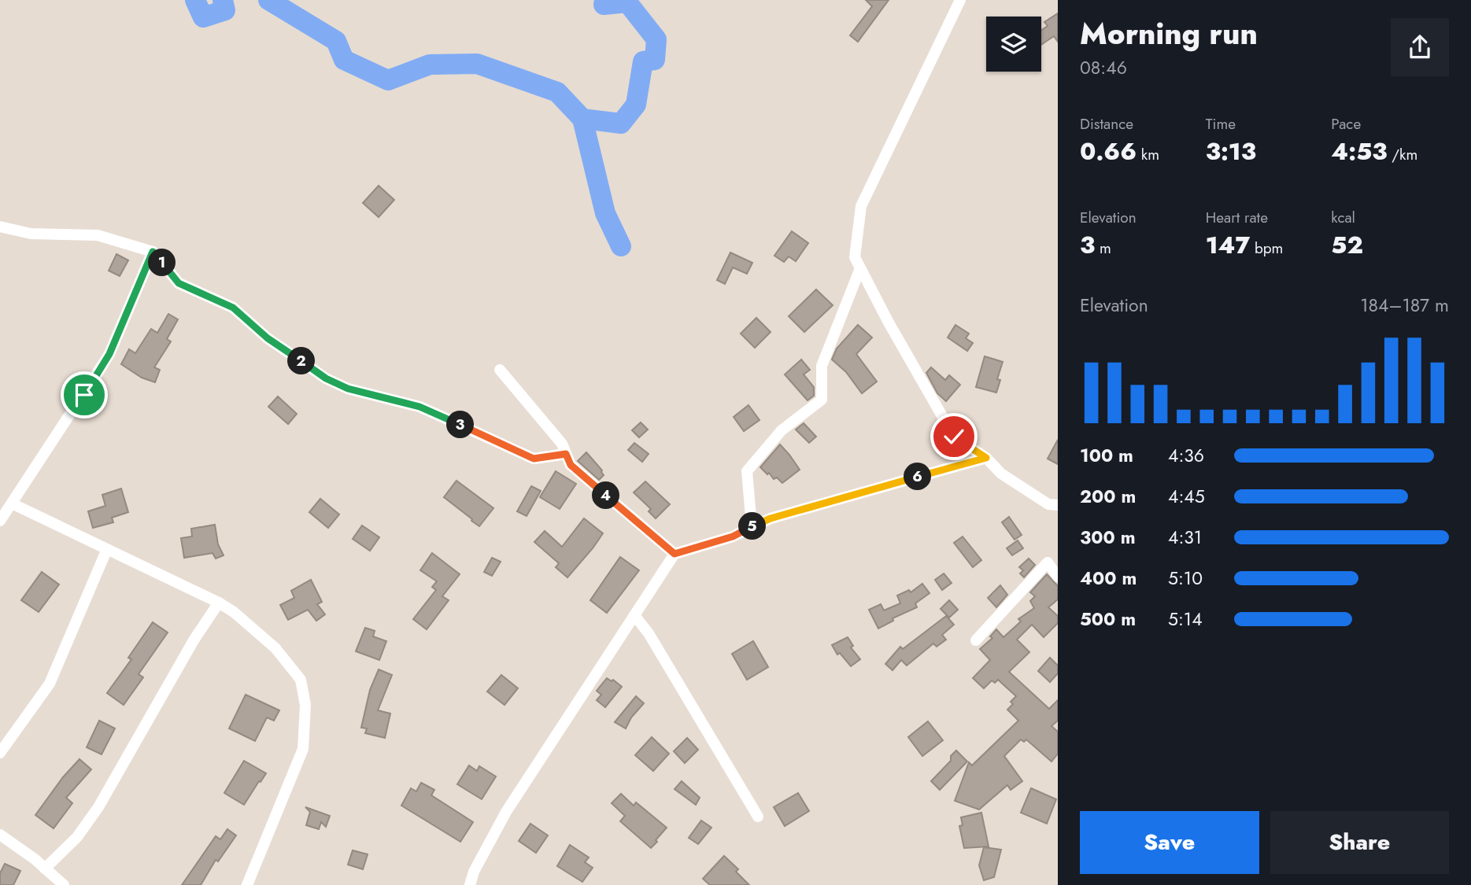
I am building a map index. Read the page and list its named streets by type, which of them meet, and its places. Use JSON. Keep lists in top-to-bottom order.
{
  "page": {
    "heading": ["Morning run", "08:46"],
    "stats": [
      ["Distance", "0.66 km"],
      ["Time", "3:13"],
      ["Pace", "4:53 /km"],
      ["Elevation", "3 m"],
      ["Heart rate", "147 bpm"],
      ["kcal", "52"]
    ],
    "pins": [
      "1",
      "2",
      "3",
      "6",
      "4",
      "5"
    ],
    "chart": ["Elevation", "184–187 m"],
    "list": [
      {
        "name": "100 m",
        "note": "4:36"
      },
      {
        "name": "200 m",
        "note": "4:45"
      },
      {
        "name": "300 m",
        "note": "4:31"
      },
      {
        "name": "400 m",
        "note": "5:10"
      },
      {
        "name": "500 m",
        "note": "5:14"
      }
    ],
    "buttons": ["Save", "Share"]
  }
}
